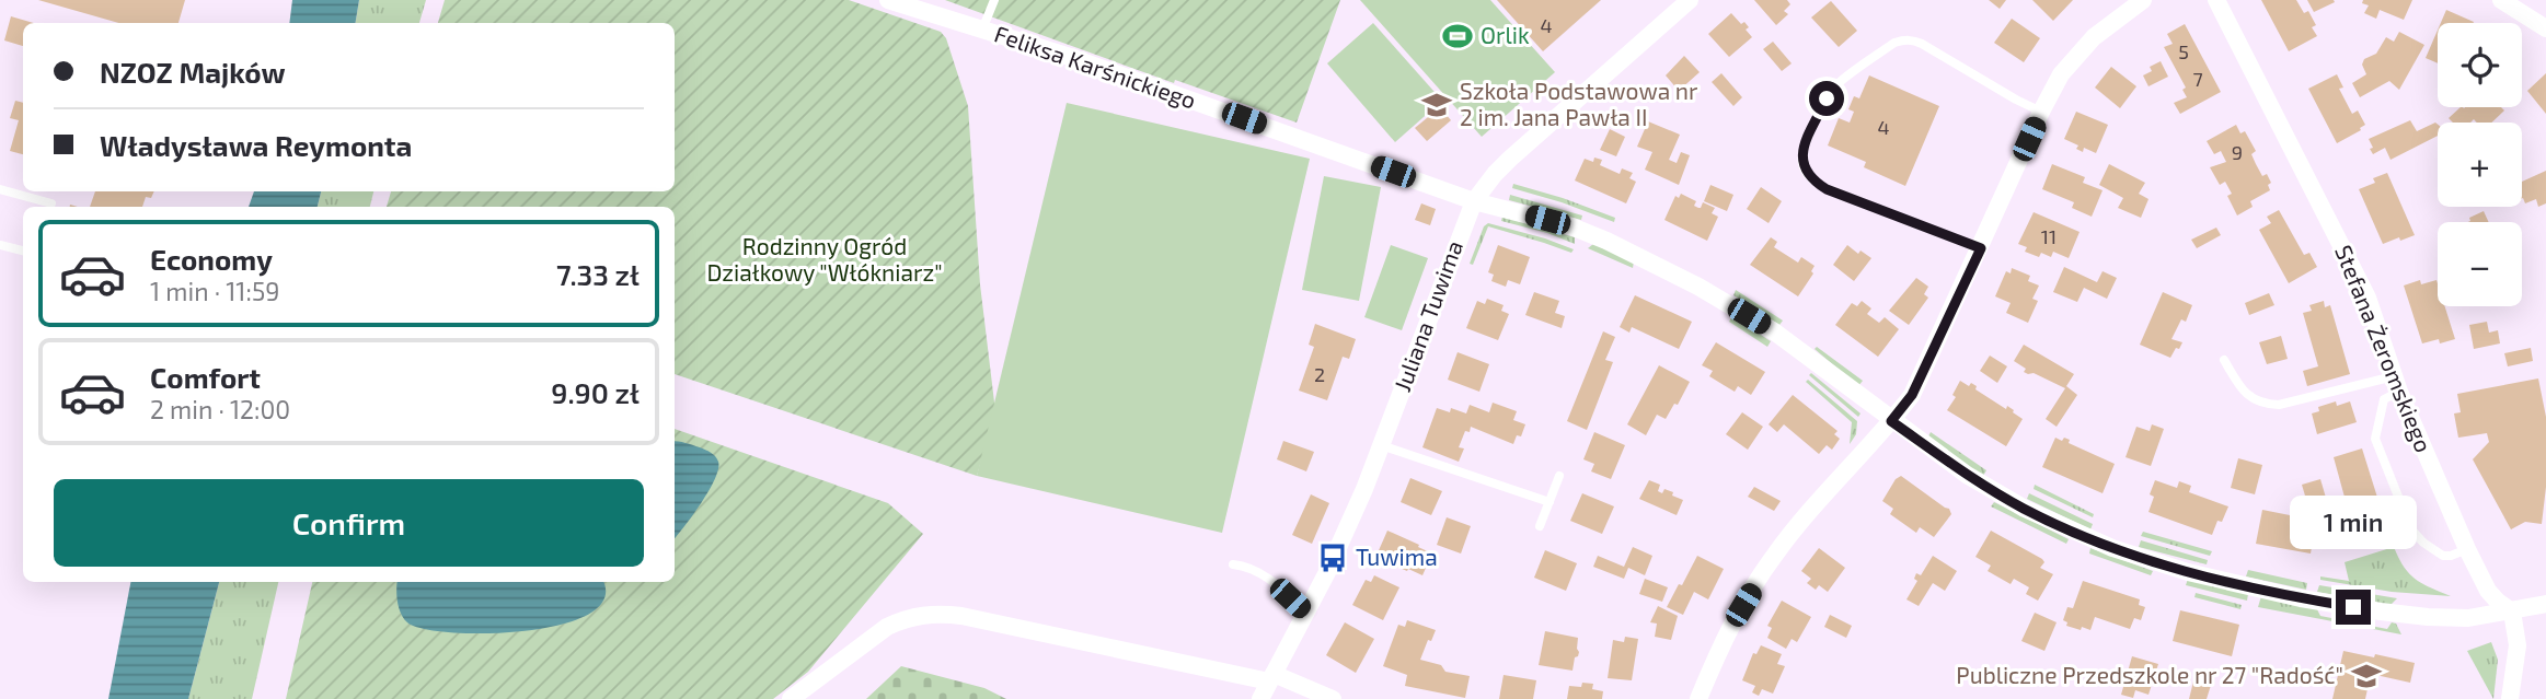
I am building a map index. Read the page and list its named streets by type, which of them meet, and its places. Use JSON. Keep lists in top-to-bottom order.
{
  "streets": {
    "street": ["Feliksa Karśnickiego", "Juliana Tuwima", "Stefana Żeromskiego"]
  },
  "crossings": [
    ["Feliksa Karśnickiego", "Juliana Tuwima"],
    ["Feliksa Karśnickiego", "Stefana Żeromskiego"]
  ],
  "parks": ["Rodzinny Ogród Działkowy \"Włókniarz\""],
  "places": {
    "sports": ["Orlik"],
    "school or university": ["Szkoła Podstawowa nr 2 im. Jana Pawła II", "Publiczne Przedszkole nr 27 \"Radość\""],
    "bus stop": ["Tuwima"]
  },
  "house_numbers": [
    "4",
    "5",
    "7",
    "4",
    "9",
    "11",
    "2"
  ],
  "page": {
    "map_buttons": ["+", "−"],
    "banner": ["NZOZ Majków", "Władysława Reymonta"],
    "list": [
      {
        "name": "Economy",
        "note": "1 min · 11:59",
        "value": "7.33 zł"
      },
      {
        "name": "Comfort",
        "note": "2 min · 12:00",
        "value": "9.90 zł"
      }
    ],
    "buttons": "Confirm",
    "bubble": "1 min"
  }
}
